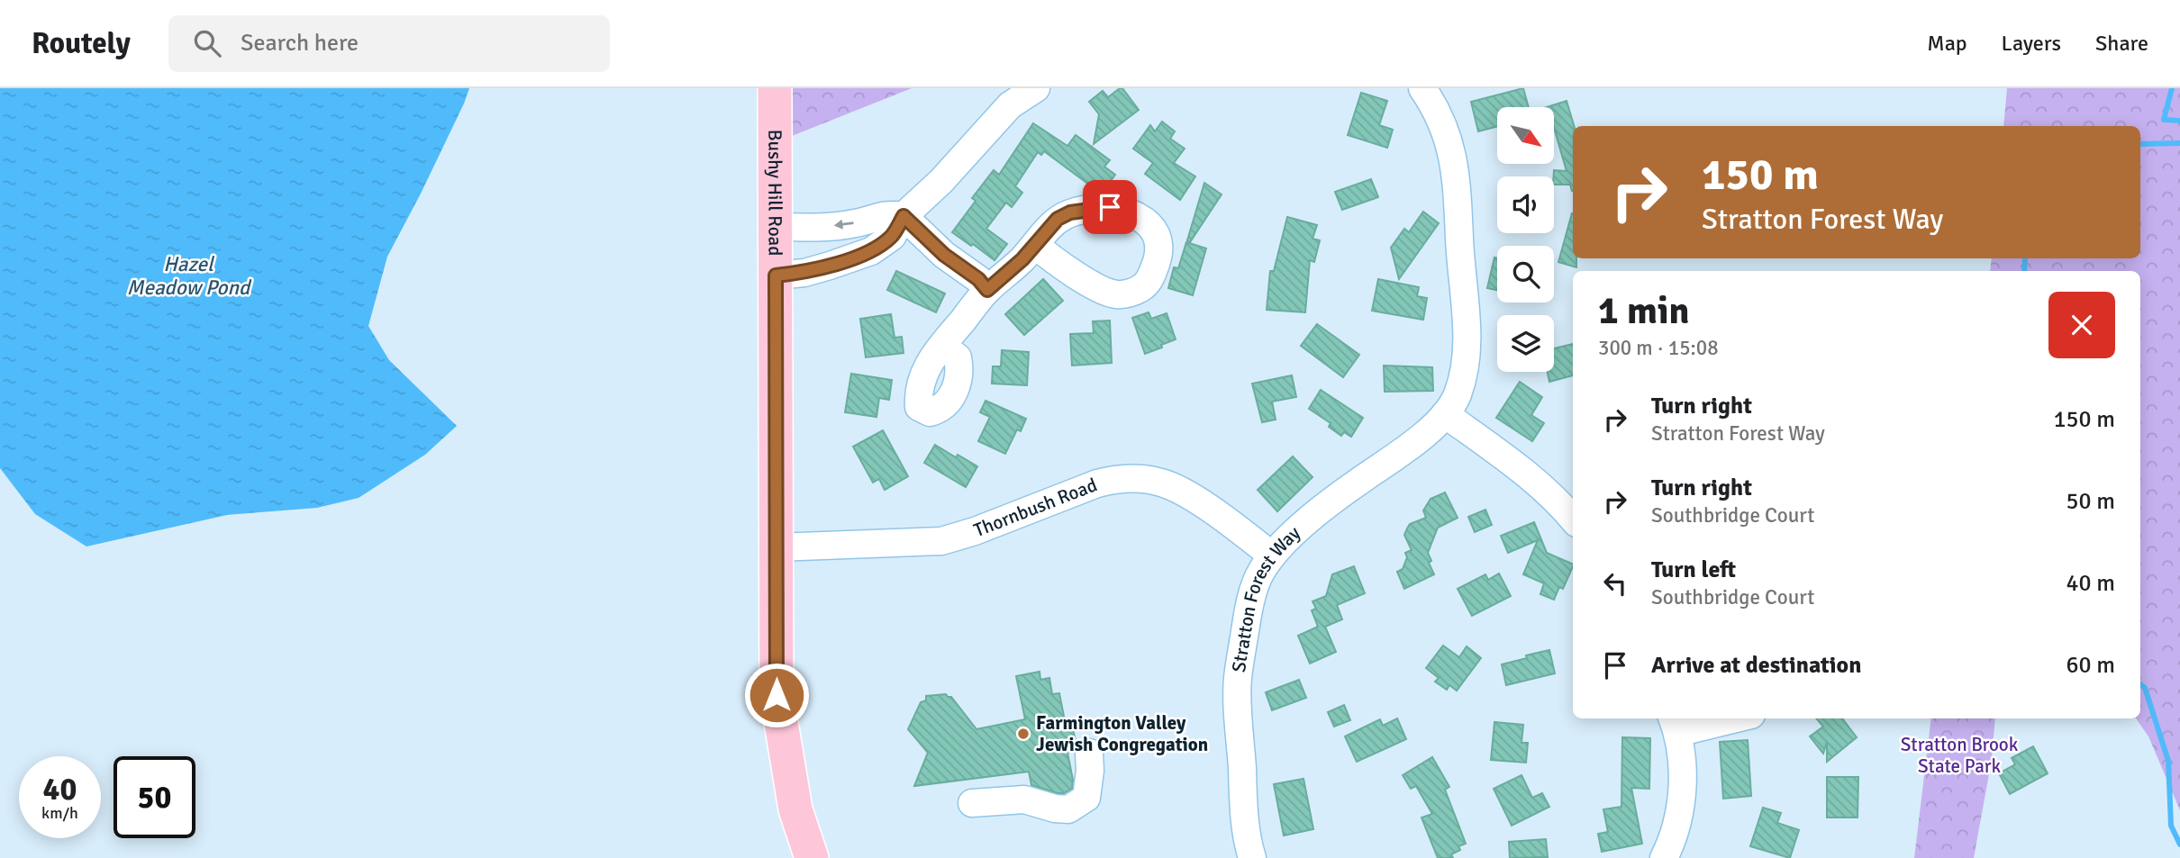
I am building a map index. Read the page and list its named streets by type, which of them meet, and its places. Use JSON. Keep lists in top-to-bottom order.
{
  "streets": {
    "main road": ["Bushy Hill Road"],
    "street": ["Thornbush Road", "Stratton Forest Way"]
  },
  "crossings": [
    ["Bushy Hill Road", "Thornbush Road"],
    ["Thornbush Road", "Stratton Forest Way"]
  ],
  "water": ["Hazel Meadow Pond"],
  "parks": ["Stratton Brook State Park"],
  "places": ["Farmington Valley Jewish Congregation"],
  "north": "bottom right",
  "page": {
    "header": "Routely",
    "search": "Search here",
    "nav": ["Map", "Layers", "Share"],
    "turn": ["150 m", "Stratton Forest Way"],
    "heading": ["1 min", "300 m · 15:08"],
    "list": [
      {
        "name": "Turn right",
        "note": "Stratton Forest Way",
        "value": "150 m"
      },
      {
        "name": "Turn right",
        "note": "Southbridge Court",
        "value": "50 m"
      },
      {
        "name": "Turn left",
        "note": "Southbridge Court",
        "value": "40 m"
      },
      {
        "name": "Arrive at destination",
        "value": "60 m"
      }
    ],
    "speed": "40 km/h",
    "limit": "50"
  }
}
